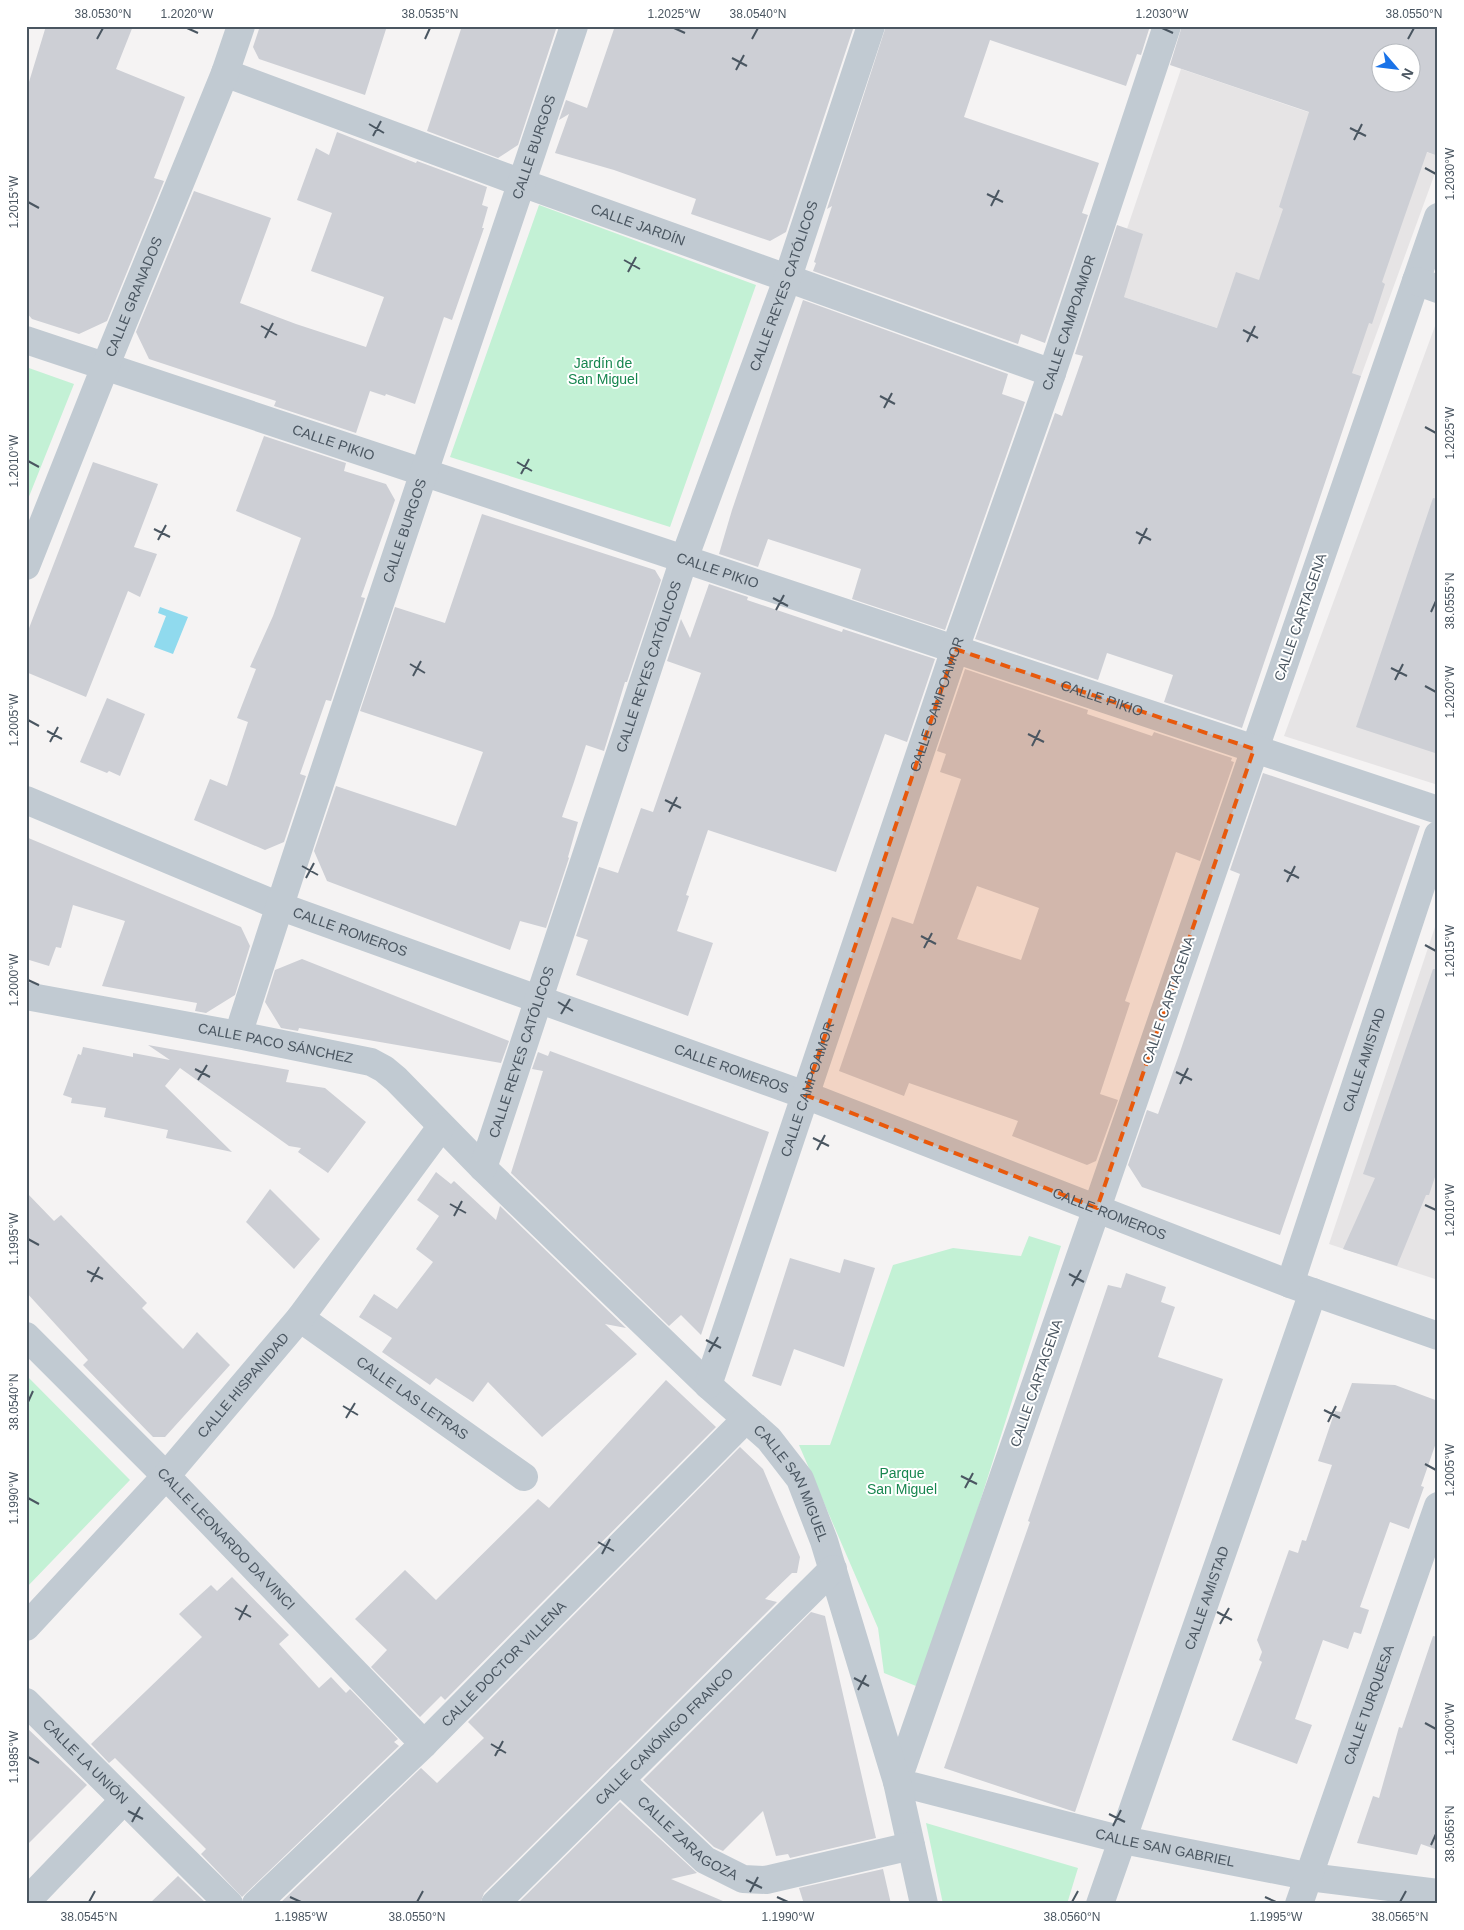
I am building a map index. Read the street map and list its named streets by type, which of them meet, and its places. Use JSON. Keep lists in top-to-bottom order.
{
  "streets": {
    "street": [
      "CALLE BURGOS",
      "CALLE JARDÍN",
      "CALLE REYES CATÓLICOS",
      "CALLE GRANADOS",
      "CALLE CAMPOAMOR",
      "CALLE PIKIO",
      "CALLE CARTAGENA",
      "CALLE ROMEROS",
      "CALLE PACO SÁNCHEZ",
      "CALLE AMISTAD",
      "CALLE HISPANIDAD",
      "CALLE LAS LETRAS",
      "CALLE SAN MIGUEL",
      "CALLE LEONARDO DA VINCI",
      "CALLE DOCTOR VILLENA",
      "CALLE TURQUESA",
      "CALLE CANÓNIGO FRANCO",
      "CALLE LA UNIÓN",
      "CALLE ZARAGOZA",
      "CALLE SAN GABRIEL"
    ]
  },
  "crossings": [
    ["CALLE BURGOS", "CALLE JARDÍN"],
    ["CALLE BURGOS", "CALLE PIKIO"],
    ["CALLE BURGOS", "CALLE ROMEROS"],
    ["CALLE BURGOS", "CALLE PACO SÁNCHEZ"],
    ["CALLE JARDÍN", "CALLE REYES CATÓLICOS"],
    ["CALLE JARDÍN", "CALLE GRANADOS"],
    ["CALLE JARDÍN", "CALLE CAMPOAMOR"],
    ["CALLE REYES CATÓLICOS", "CALLE PIKIO"],
    ["CALLE REYES CATÓLICOS", "CALLE ROMEROS"],
    ["CALLE REYES CATÓLICOS", "CALLE PACO SÁNCHEZ"],
    ["CALLE REYES CATÓLICOS", "CALLE SAN MIGUEL"],
    ["CALLE GRANADOS", "CALLE PIKIO"],
    ["CALLE CAMPOAMOR", "CALLE PIKIO"],
    ["CALLE CAMPOAMOR", "CALLE ROMEROS"],
    ["CALLE CAMPOAMOR", "CALLE SAN MIGUEL"],
    ["CALLE PIKIO", "CALLE CARTAGENA"],
    ["CALLE CARTAGENA", "CALLE ROMEROS"],
    ["CALLE CARTAGENA", "CALLE SAN MIGUEL"],
    ["CALLE CARTAGENA", "CALLE SAN GABRIEL"],
    ["CALLE ROMEROS", "CALLE AMISTAD"],
    ["CALLE PACO SÁNCHEZ", "CALLE HISPANIDAD"],
    ["CALLE PACO SÁNCHEZ", "CALLE SAN MIGUEL"],
    ["CALLE AMISTAD", "CALLE SAN GABRIEL"],
    ["CALLE HISPANIDAD", "CALLE LAS LETRAS"],
    ["CALLE HISPANIDAD", "CALLE LEONARDO DA VINCI"],
    ["CALLE SAN MIGUEL", "CALLE DOCTOR VILLENA"],
    ["CALLE SAN MIGUEL", "CALLE CANÓNIGO FRANCO"],
    ["CALLE SAN MIGUEL", "CALLE ZARAGOZA"],
    ["CALLE SAN MIGUEL", "CALLE SAN GABRIEL"],
    ["CALLE LEONARDO DA VINCI", "CALLE DOCTOR VILLENA"],
    ["CALLE TURQUESA", "CALLE SAN GABRIEL"],
    ["CALLE CANÓNIGO FRANCO", "CALLE ZARAGOZA"]
  ],
  "parks": ["Jardín de San Miguel", "Parque San Miguel"],
  "north": "bottom right",
  "coordinates": [
    "38.0530°N",
    "1.2020°W",
    "38.0535°N",
    "1.2025°W",
    "38.0540°N",
    "1.2030°W",
    "38.0550°N",
    "1.2015°W",
    "1.2010°W",
    "38.0555°N",
    "1.2005°W",
    "1.2000°W",
    "1.1995°W",
    "1.1990°W",
    "1.1985°W",
    "38.0565°N",
    "38.0545°N",
    "38.0560°N"
  ]
}
